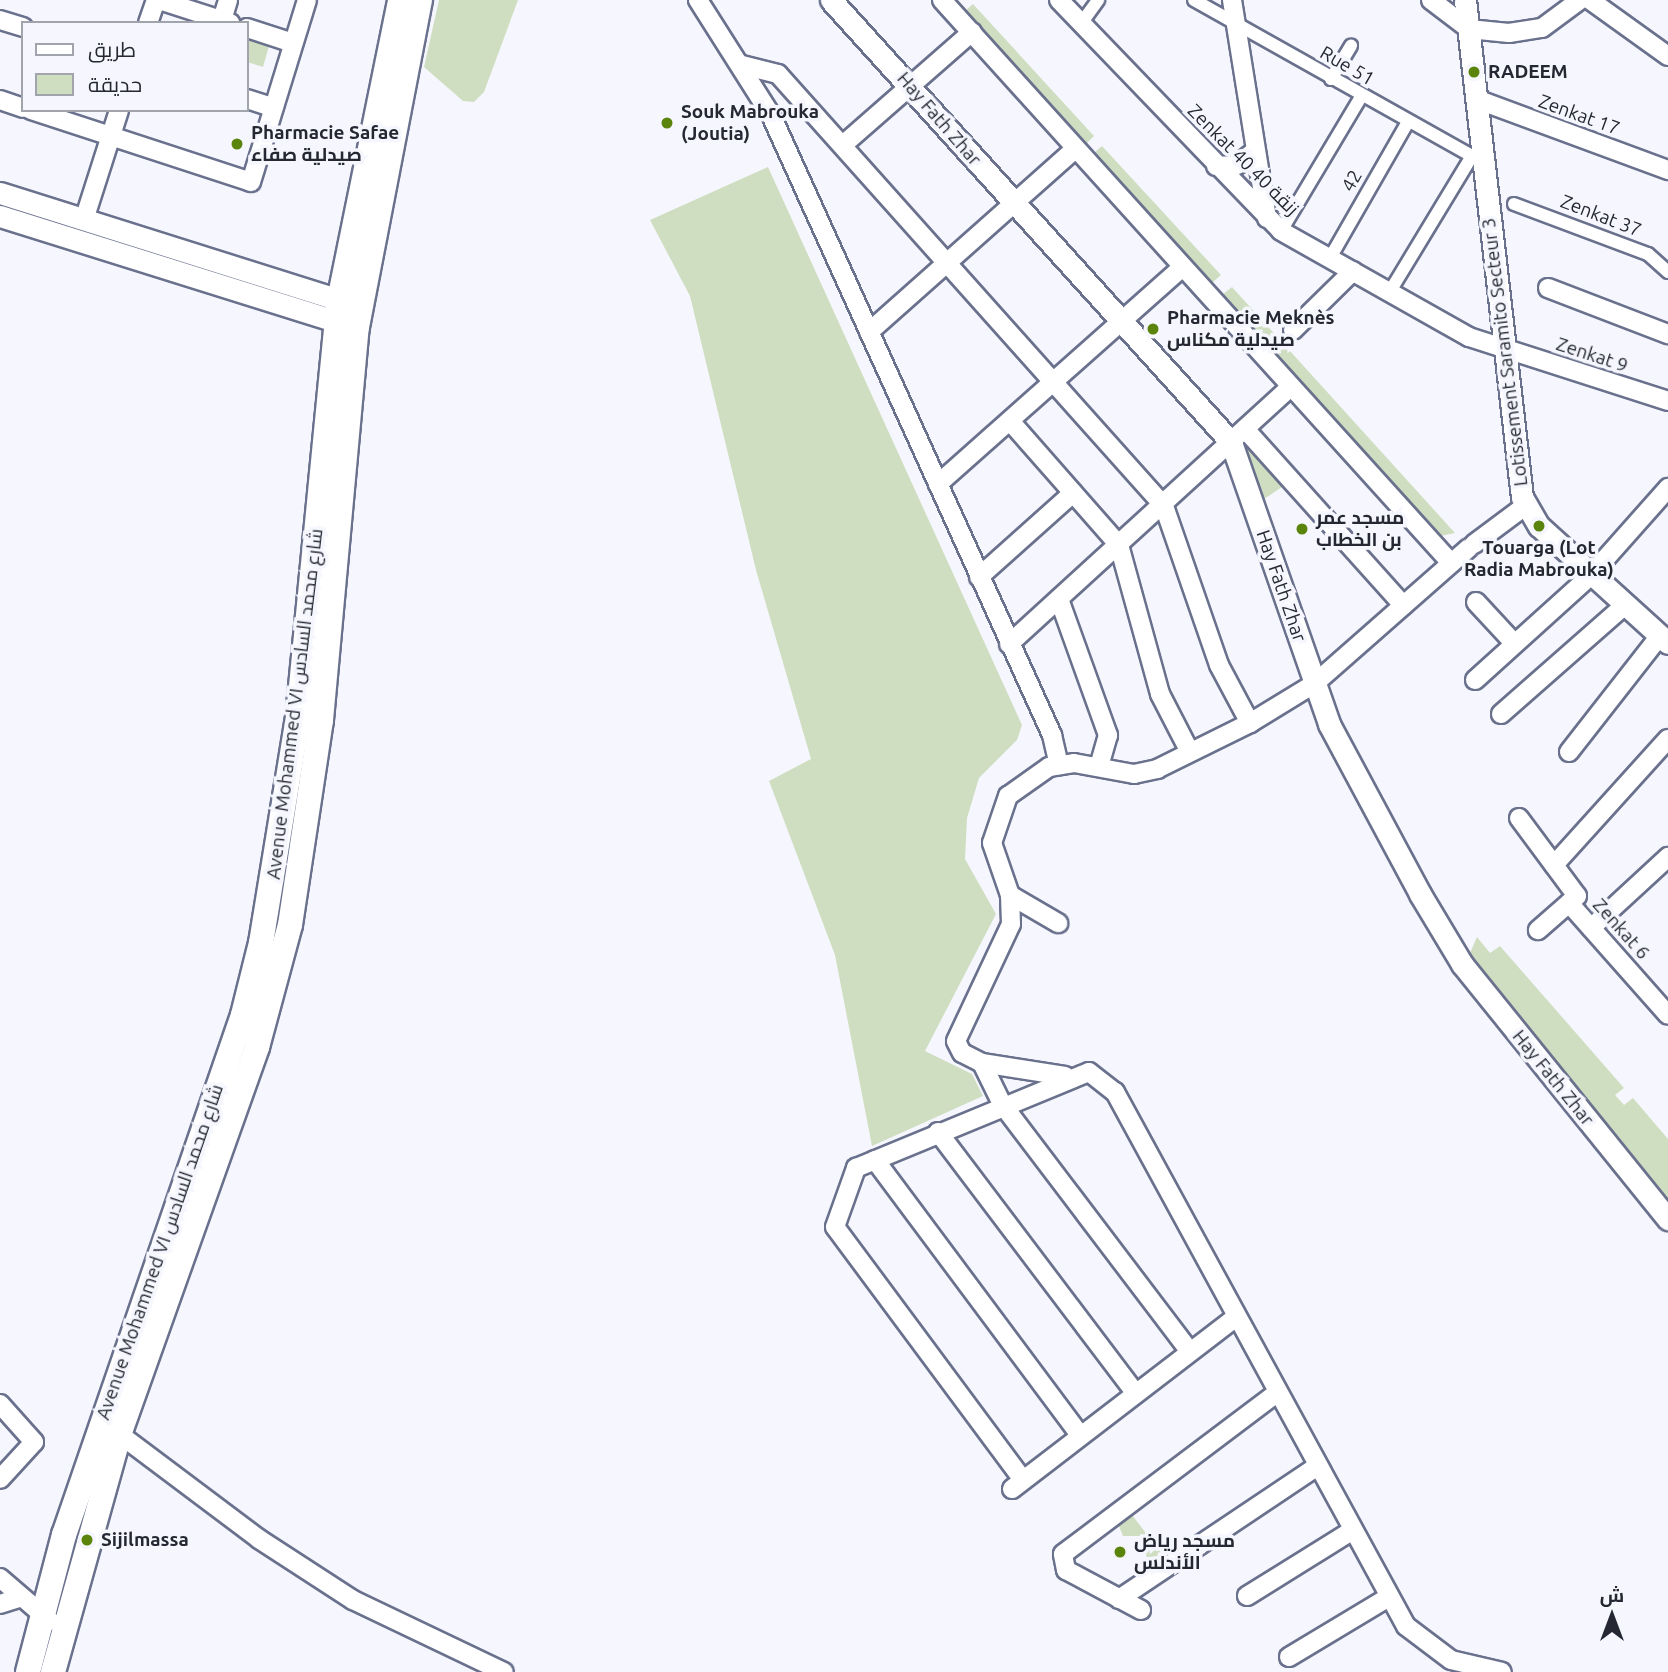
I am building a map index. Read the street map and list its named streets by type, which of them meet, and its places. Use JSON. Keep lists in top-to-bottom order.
{
  "streets": {
    "main road": ["Avenue Mohammed VI شارع محمد السادس"],
    "street": [
      "Rue 51",
      "Zenkat 17",
      "Hay Fath Zhar",
      "Zenkat 40 زنقة 40",
      "42",
      "Zenkat 37",
      "Lotissement Saramito Secteur 3",
      "Zenkat 9",
      "Zenkat 6"
    ]
  },
  "crossings": [
    ["Rue 51", "42"],
    ["Rue 51", "Lotissement Saramito Secteur 3"],
    ["Zenkat 17", "Lotissement Saramito Secteur 3"],
    ["Zenkat 40 زنقة 40", "42"],
    ["Zenkat 40 زنقة 40", "Lotissement Saramito Secteur 3"],
    ["Zenkat 40 زنقة 40", "Zenkat 9"],
    ["Lotissement Saramito Secteur 3", "Zenkat 9"]
  ],
  "places": [
    "RADEEM",
    "Souk Mabrouka (Joutia)",
    "Pharmacie Safae صيدلية صفاء",
    "Pharmacie Meknès صيدلية مكناس",
    "Touarga (Lot Radia Mabrouka)",
    "مسجد عمر بن الخطاب",
    "Sijilmassa",
    "مسجد رياض الأندلس"
  ],
  "legend": ["طريق", "حديقة"],
  "north": "top"
}
